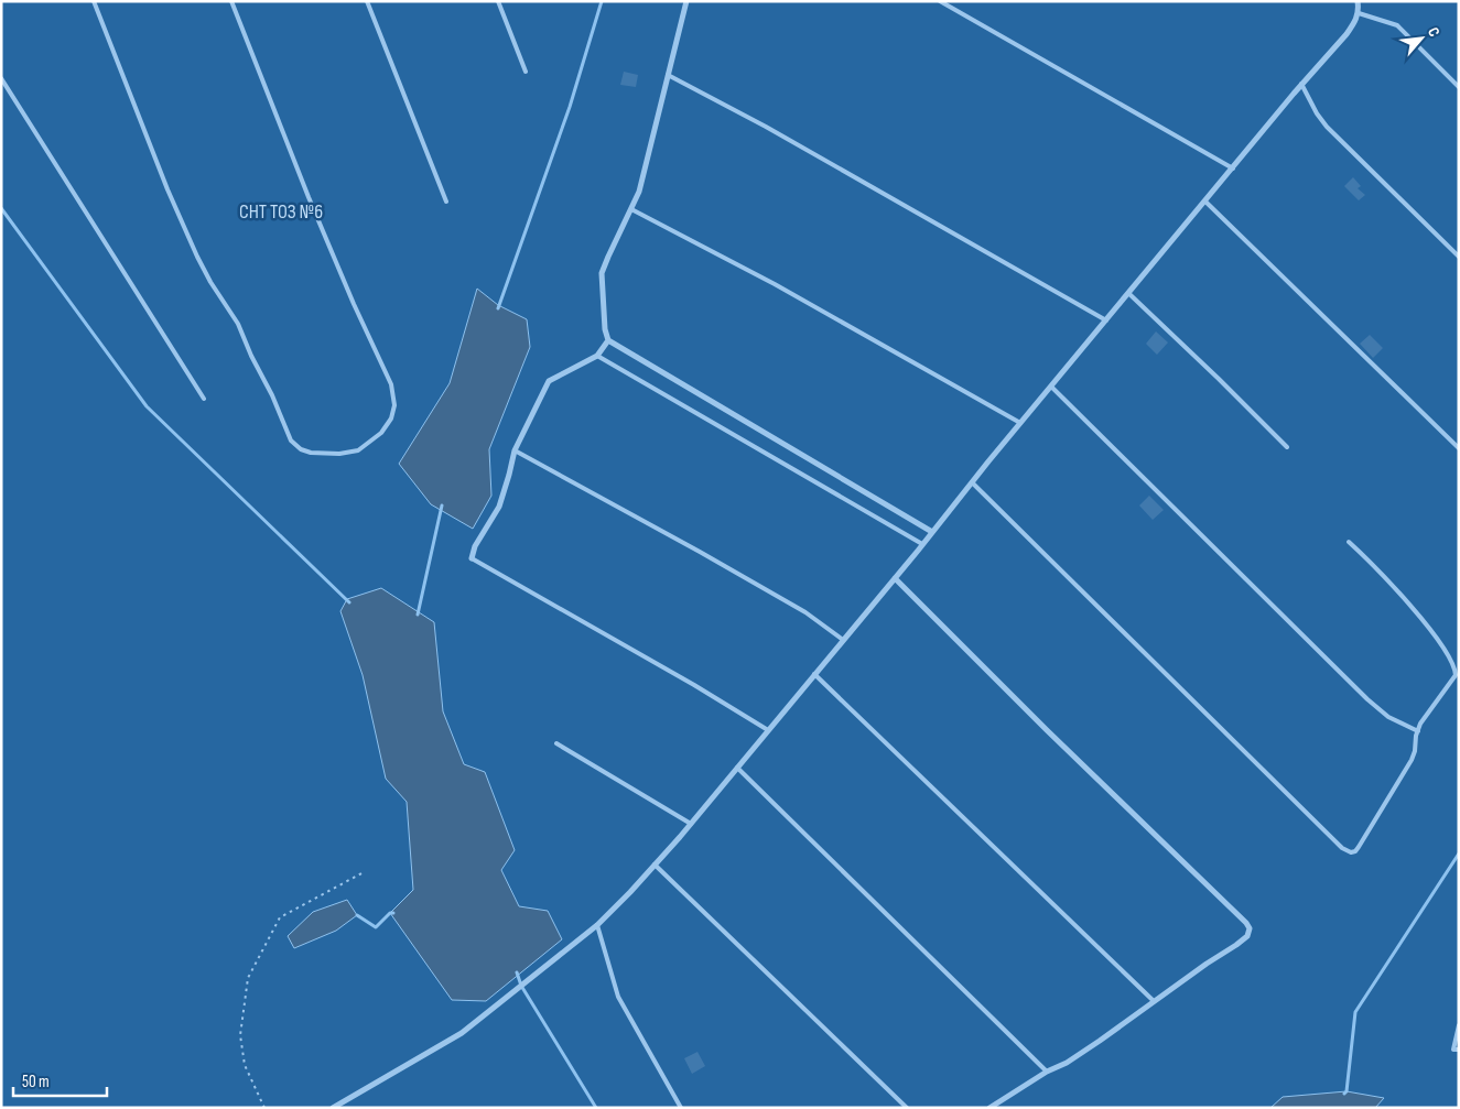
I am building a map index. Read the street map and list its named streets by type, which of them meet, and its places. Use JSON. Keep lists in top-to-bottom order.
{
  "parks": ["СНТ ТОЗ №6"],
  "scale_bar": "50 m",
  "north": "top right"
}
